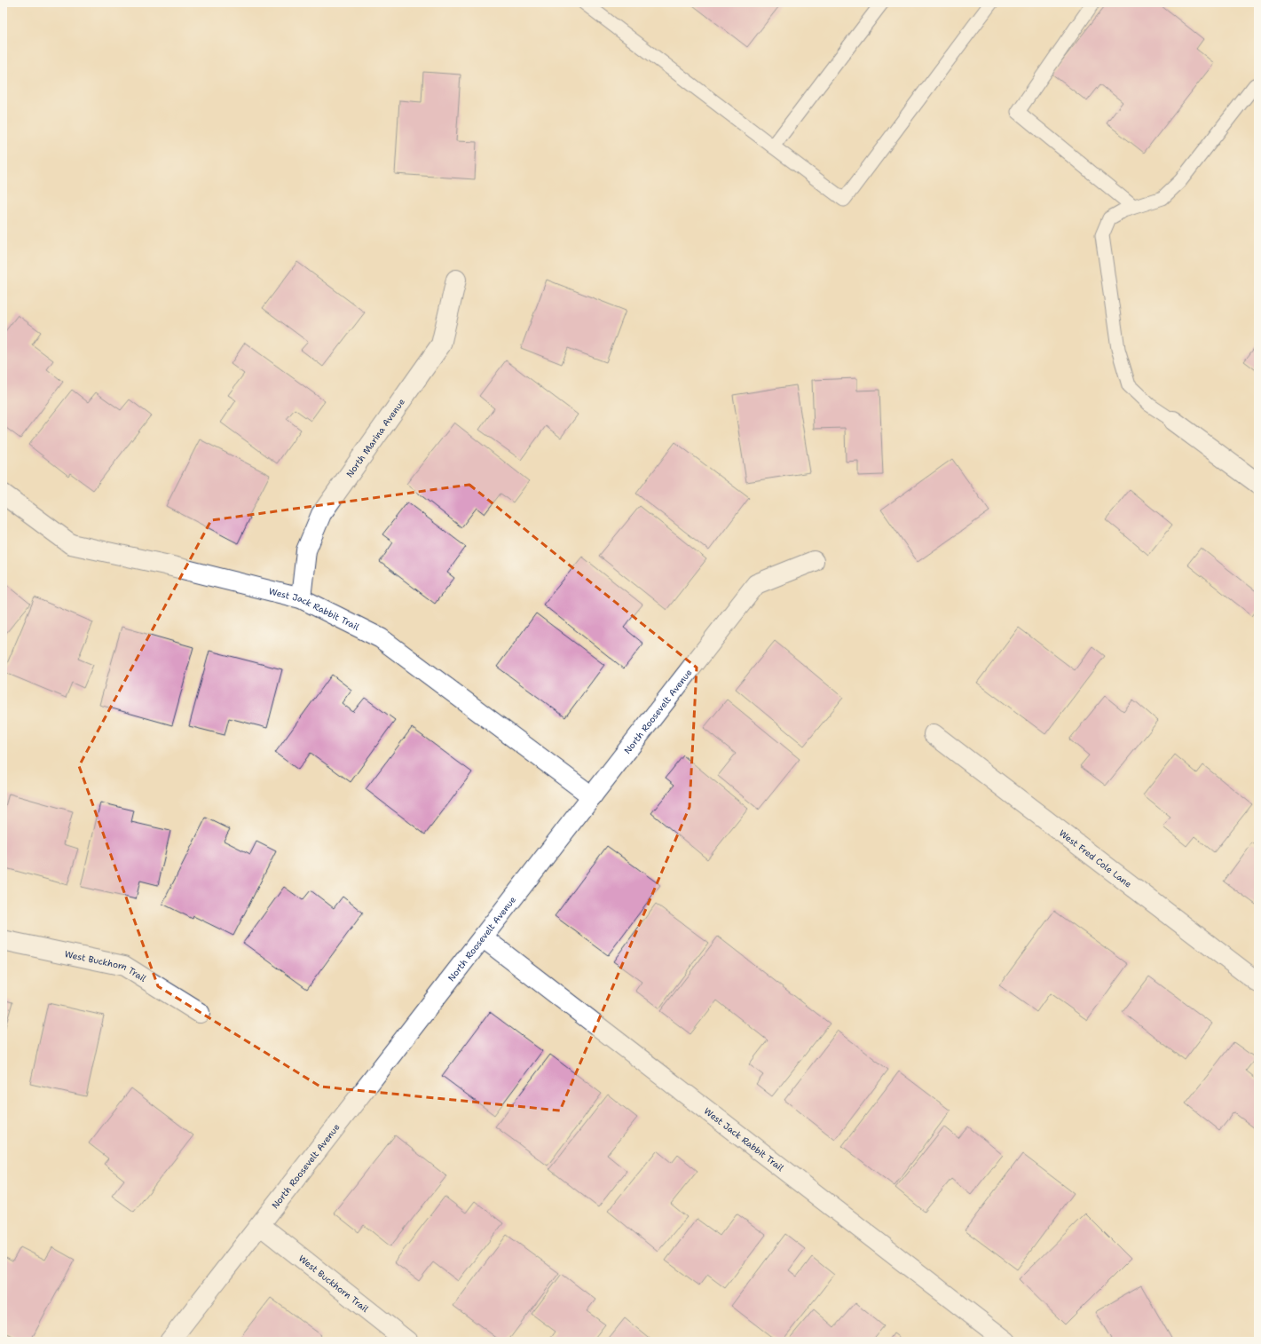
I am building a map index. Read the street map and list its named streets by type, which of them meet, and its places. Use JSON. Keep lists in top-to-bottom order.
{
  "streets": {
    "street": [
      "North Marina Avenue",
      "West Jack Rabbit Trail",
      "North Roosevelt Avenue",
      "West Fred Cole Lane",
      "West Buckhorn Trail"
    ]
  },
  "crossings": [
    ["North Marina Avenue", "West Jack Rabbit Trail"],
    ["West Jack Rabbit Trail", "North Roosevelt Avenue"],
    ["North Roosevelt Avenue", "West Buckhorn Trail"]
  ]
}
